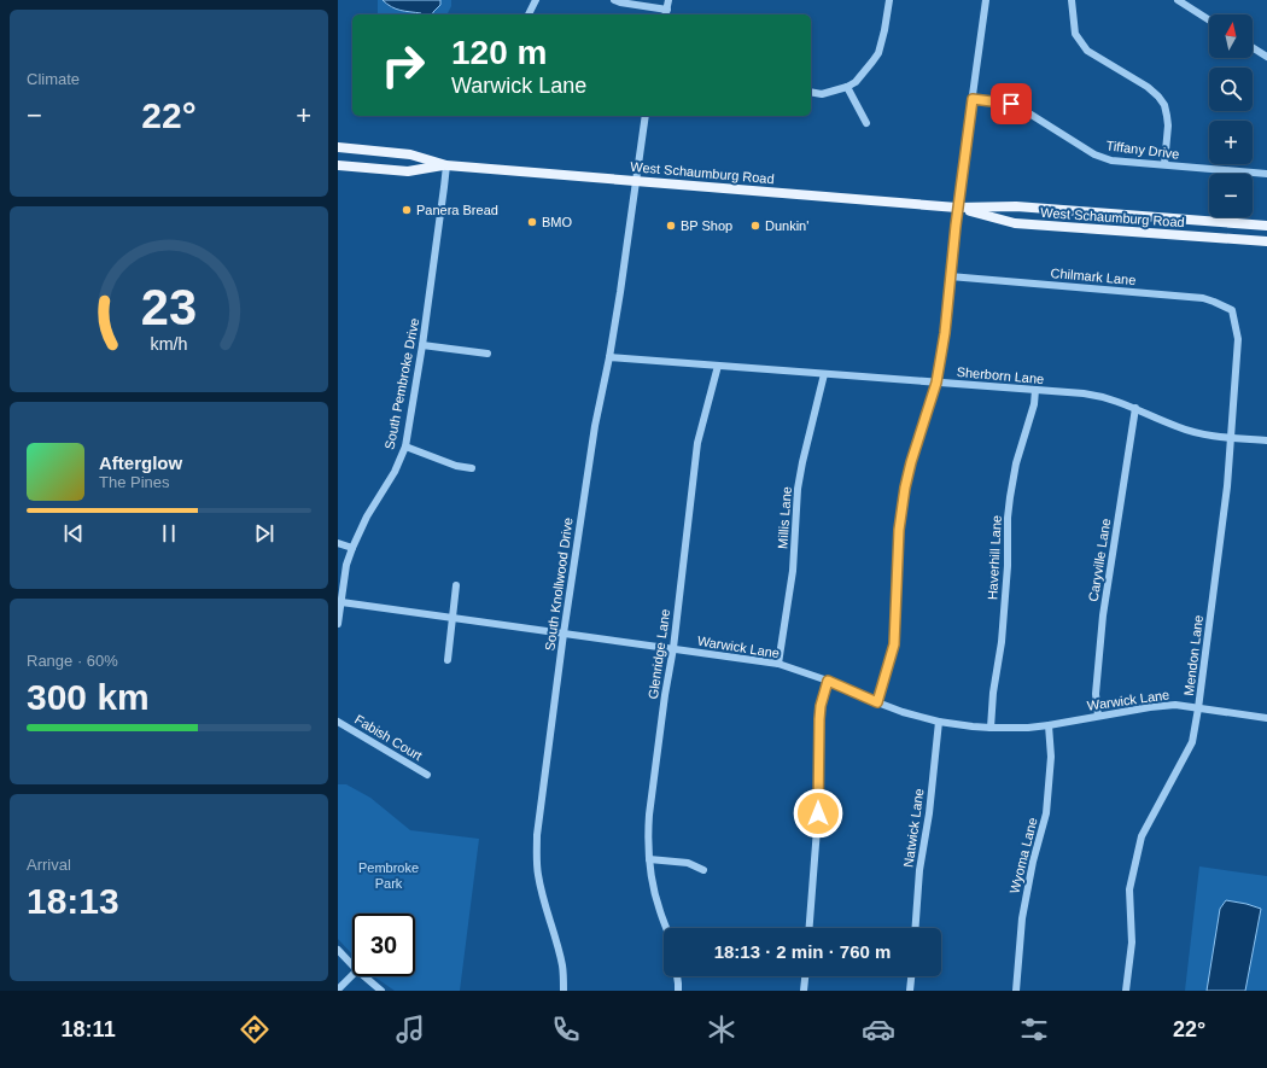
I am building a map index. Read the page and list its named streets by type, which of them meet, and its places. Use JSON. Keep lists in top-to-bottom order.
{
  "streets": {
    "main road": ["West Schaumburg Road"],
    "street": [
      "Tiffany Drive",
      "Chilmark Lane",
      "Sherborn Lane",
      "South Pembroke Drive",
      "Millis Lane",
      "Haverhill Lane",
      "Caryville Lane",
      "South Knollwood Drive",
      "Warwick Lane",
      "Glenridge Lane",
      "Mendon Lane",
      "Fabish Court",
      "Natwick Lane",
      "Wyoma Lane"
    ]
  },
  "crossings": [
    ["West Schaumburg Road", "South Pembroke Drive"],
    ["West Schaumburg Road", "South Knollwood Drive"],
    ["Chilmark Lane", "Mendon Lane"],
    ["Sherborn Lane", "Millis Lane"],
    ["Sherborn Lane", "Haverhill Lane"],
    ["Sherborn Lane", "Caryville Lane"],
    ["Sherborn Lane", "South Knollwood Drive"],
    ["Sherborn Lane", "Glenridge Lane"],
    ["Sherborn Lane", "Mendon Lane"],
    ["South Pembroke Drive", "Warwick Lane"],
    ["Millis Lane", "Warwick Lane"],
    ["Haverhill Lane", "Warwick Lane"],
    ["Caryville Lane", "Warwick Lane"],
    ["South Knollwood Drive", "Warwick Lane"],
    ["Warwick Lane", "Glenridge Lane"],
    ["Warwick Lane", "Mendon Lane"],
    ["Warwick Lane", "Natwick Lane"],
    ["Warwick Lane", "Wyoma Lane"]
  ],
  "parks": ["Pembroke Park"],
  "places": [
    "Panera Bread",
    "BMO",
    "BP Shop",
    "Dunkin'"
  ],
  "north": "top",
  "page": {
    "tile": [
      "Climate",
      ["Range · 60%", "300 km"],
      ["Arrival", "18:13"]
    ],
    "map_buttons": ["+", "−"],
    "turn": ["120 m", "Warwick Lane"],
    "heat": ["−", "22°", "+"],
    "song": ["Afterglow", "The Pines"],
    "limit": "30",
    "trip": "18:13 · 2 min · 760 m",
    "tabs": ["18:11", "22°"],
    "gauge": ["23", "km/h"]
  }
}
